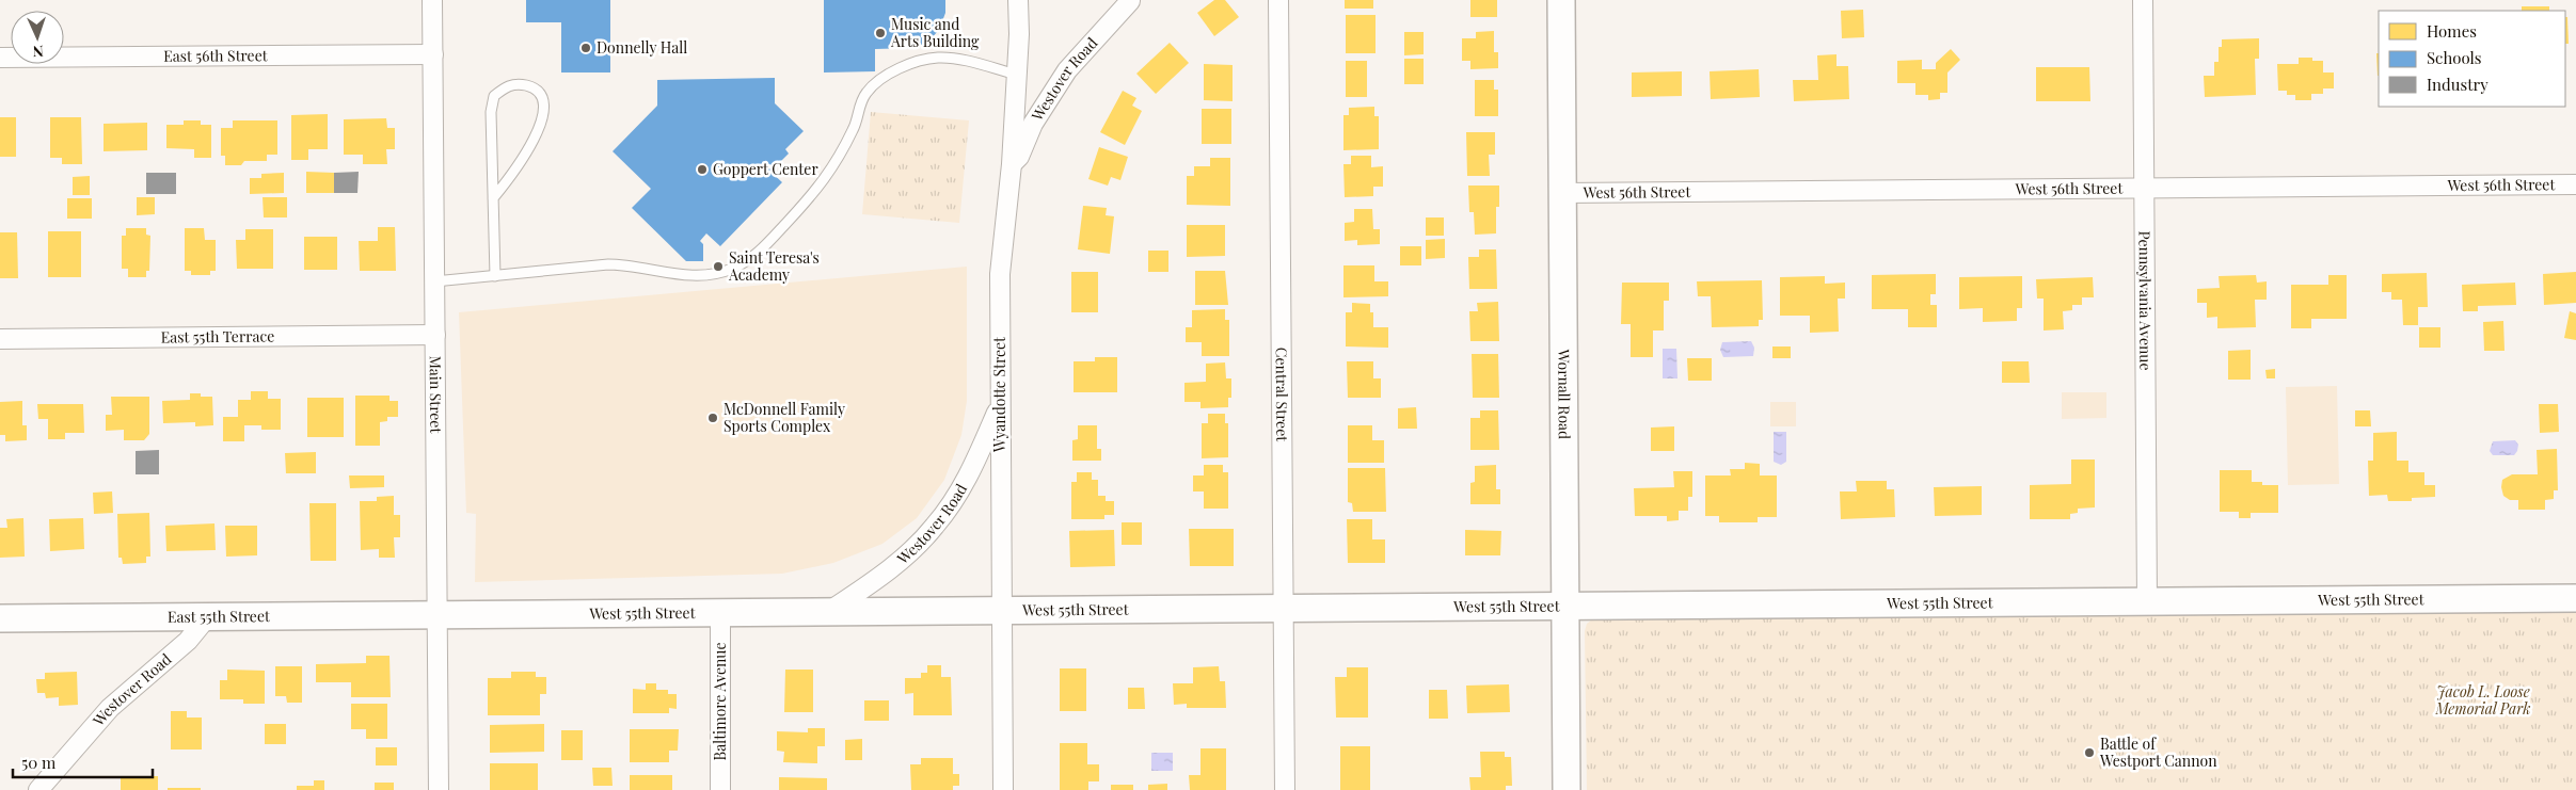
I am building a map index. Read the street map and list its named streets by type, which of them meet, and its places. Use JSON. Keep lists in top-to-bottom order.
{
  "streets": {
    "main road": ["Wornall Road", "West 55th Street", "East 55th Street"],
    "street": [
      "East 56th Street",
      "Westover Road",
      "West 56th Street",
      "Pennsylvania Avenue",
      "East 55th Terrace",
      "Main Street",
      "Wyandotte Street",
      "Central Street",
      "Baltimore Avenue"
    ]
  },
  "crossings": [
    ["East 56th Street", "Main Street"],
    ["Westover Road", "Wyandotte Street"],
    ["Westover Road", "West 55th Street"],
    ["Westover Road", "East 55th Street"],
    ["West 56th Street", "Pennsylvania Avenue"],
    ["West 56th Street", "Wornall Road"],
    ["Pennsylvania Avenue", "West 55th Street"],
    ["East 55th Terrace", "Main Street"],
    ["Main Street", "West 55th Street"],
    ["Main Street", "East 55th Street"],
    ["Wyandotte Street", "West 55th Street"],
    ["Central Street", "West 55th Street"],
    ["Wornall Road", "West 55th Street"],
    ["West 55th Street", "East 55th Street"],
    ["West 55th Street", "Baltimore Avenue"]
  ],
  "parks": ["Jacob L. Loose Memorial Park"],
  "places": [
    "Music and Arts Building",
    "Donnelly Hall",
    "Goppert Center",
    "Saint Teresa's Academy",
    "McDonnell Family Sports Complex",
    "Battle of Westport Cannon"
  ],
  "legend": ["Homes", "Schools", "Industry"],
  "scale_bar": "50 m",
  "north": "bottom"
}
